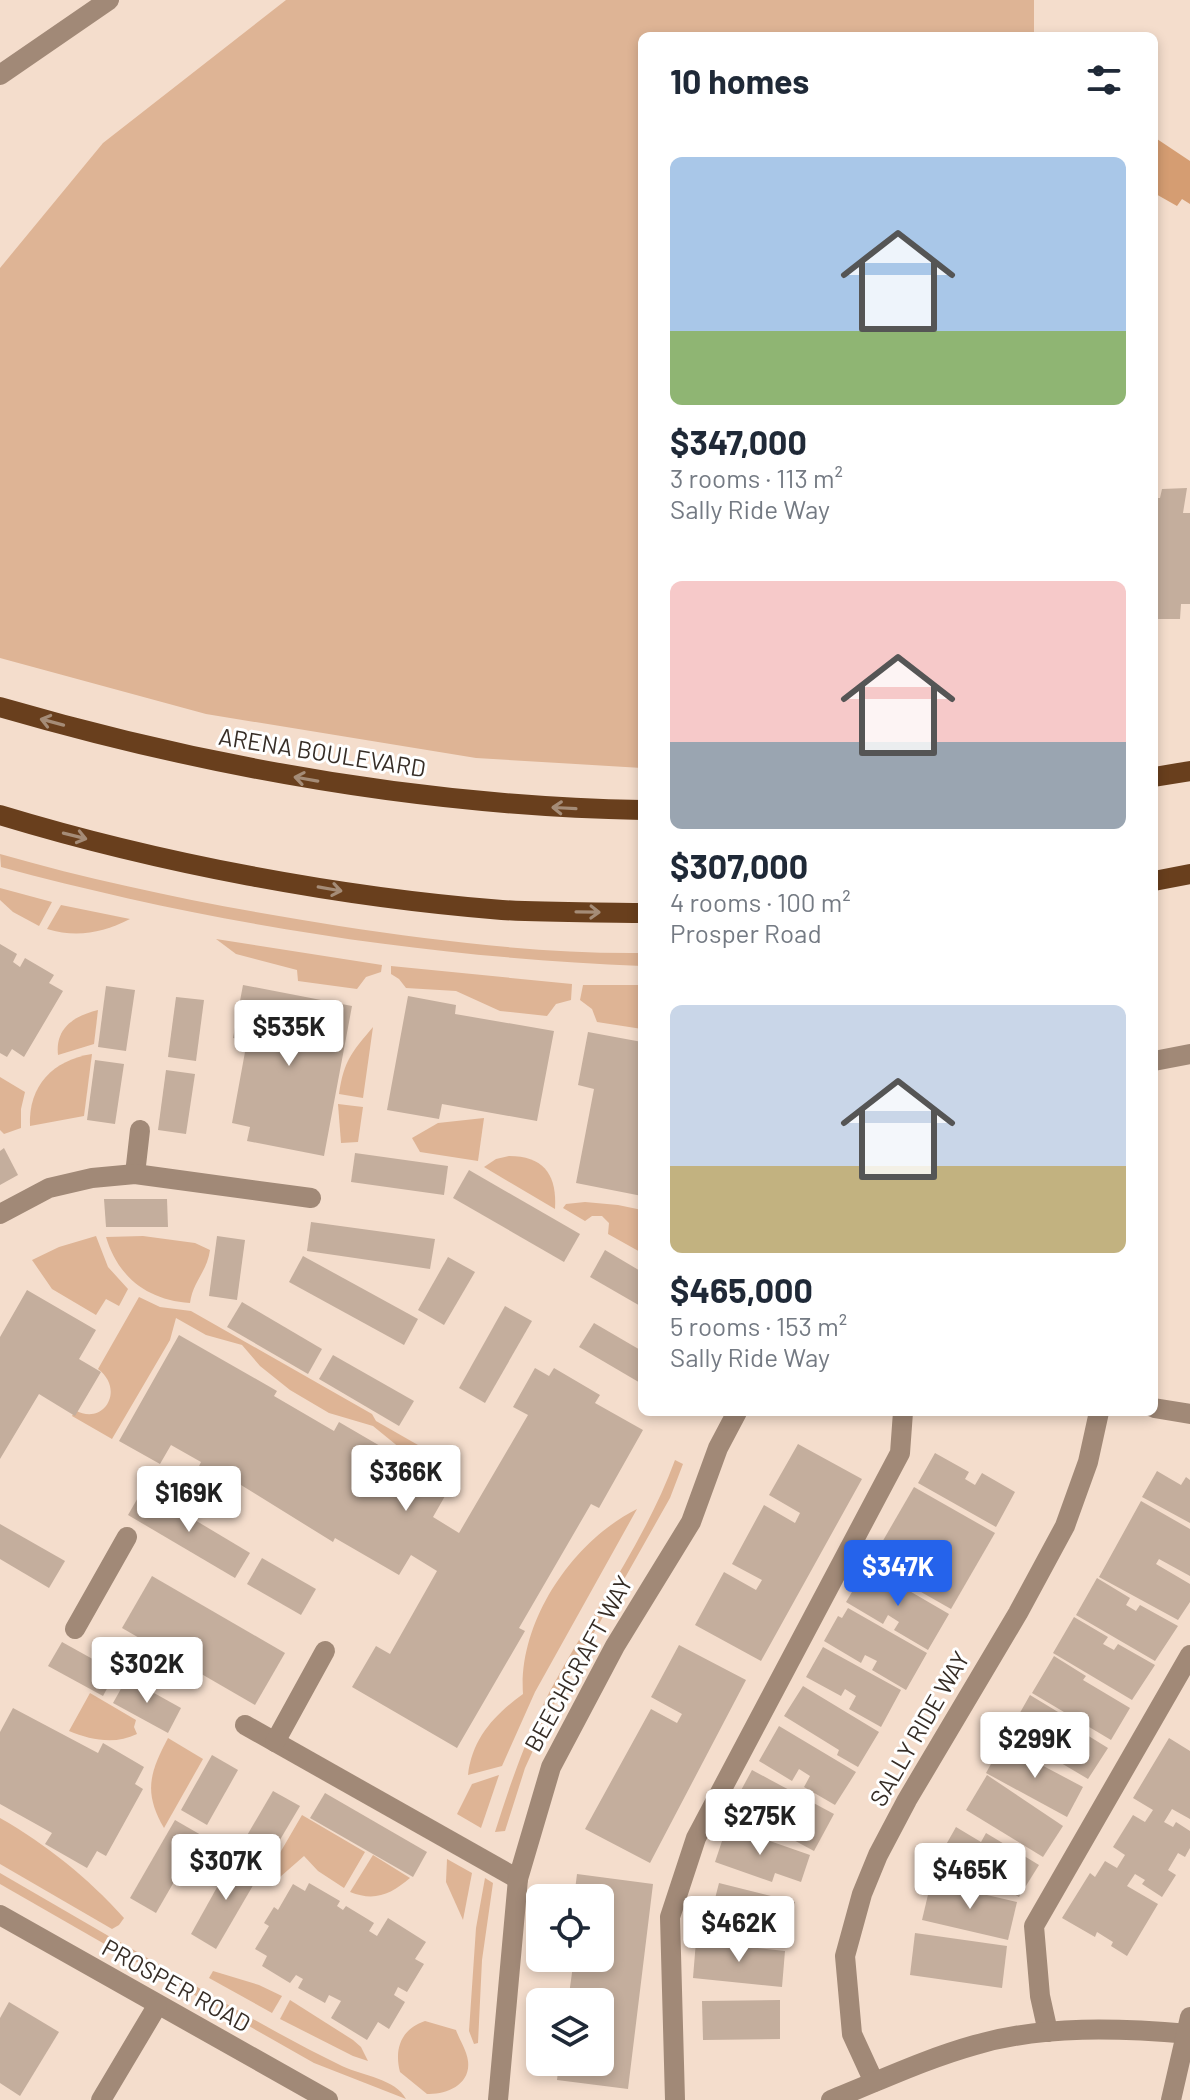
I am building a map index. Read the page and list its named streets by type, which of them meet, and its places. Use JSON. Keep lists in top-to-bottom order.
{
  "streets": {
    "main road": ["ARENA BOULEVARD"],
    "street": ["BEECHCRAFT WAY", "SALLY RIDE WAY", "PROSPER ROAD"]
  },
  "page": {
    "heading": "10 homes",
    "list": [
      {
        "name": "$347,000",
        "note": "3 rooms · 113 m² · Sally Ride Way"
      },
      {
        "name": "$307,000",
        "note": "4 rooms · 100 m² · Prosper Road"
      },
      {
        "name": "$465,000",
        "note": "5 rooms · 153 m² · Sally Ride Way"
      }
    ],
    "price": [
      "$535K",
      "$366K",
      "$169K",
      "$347K",
      "$302K",
      "$299K",
      "$275K",
      "$307K",
      "$465K",
      "$462K"
    ]
  }
}
